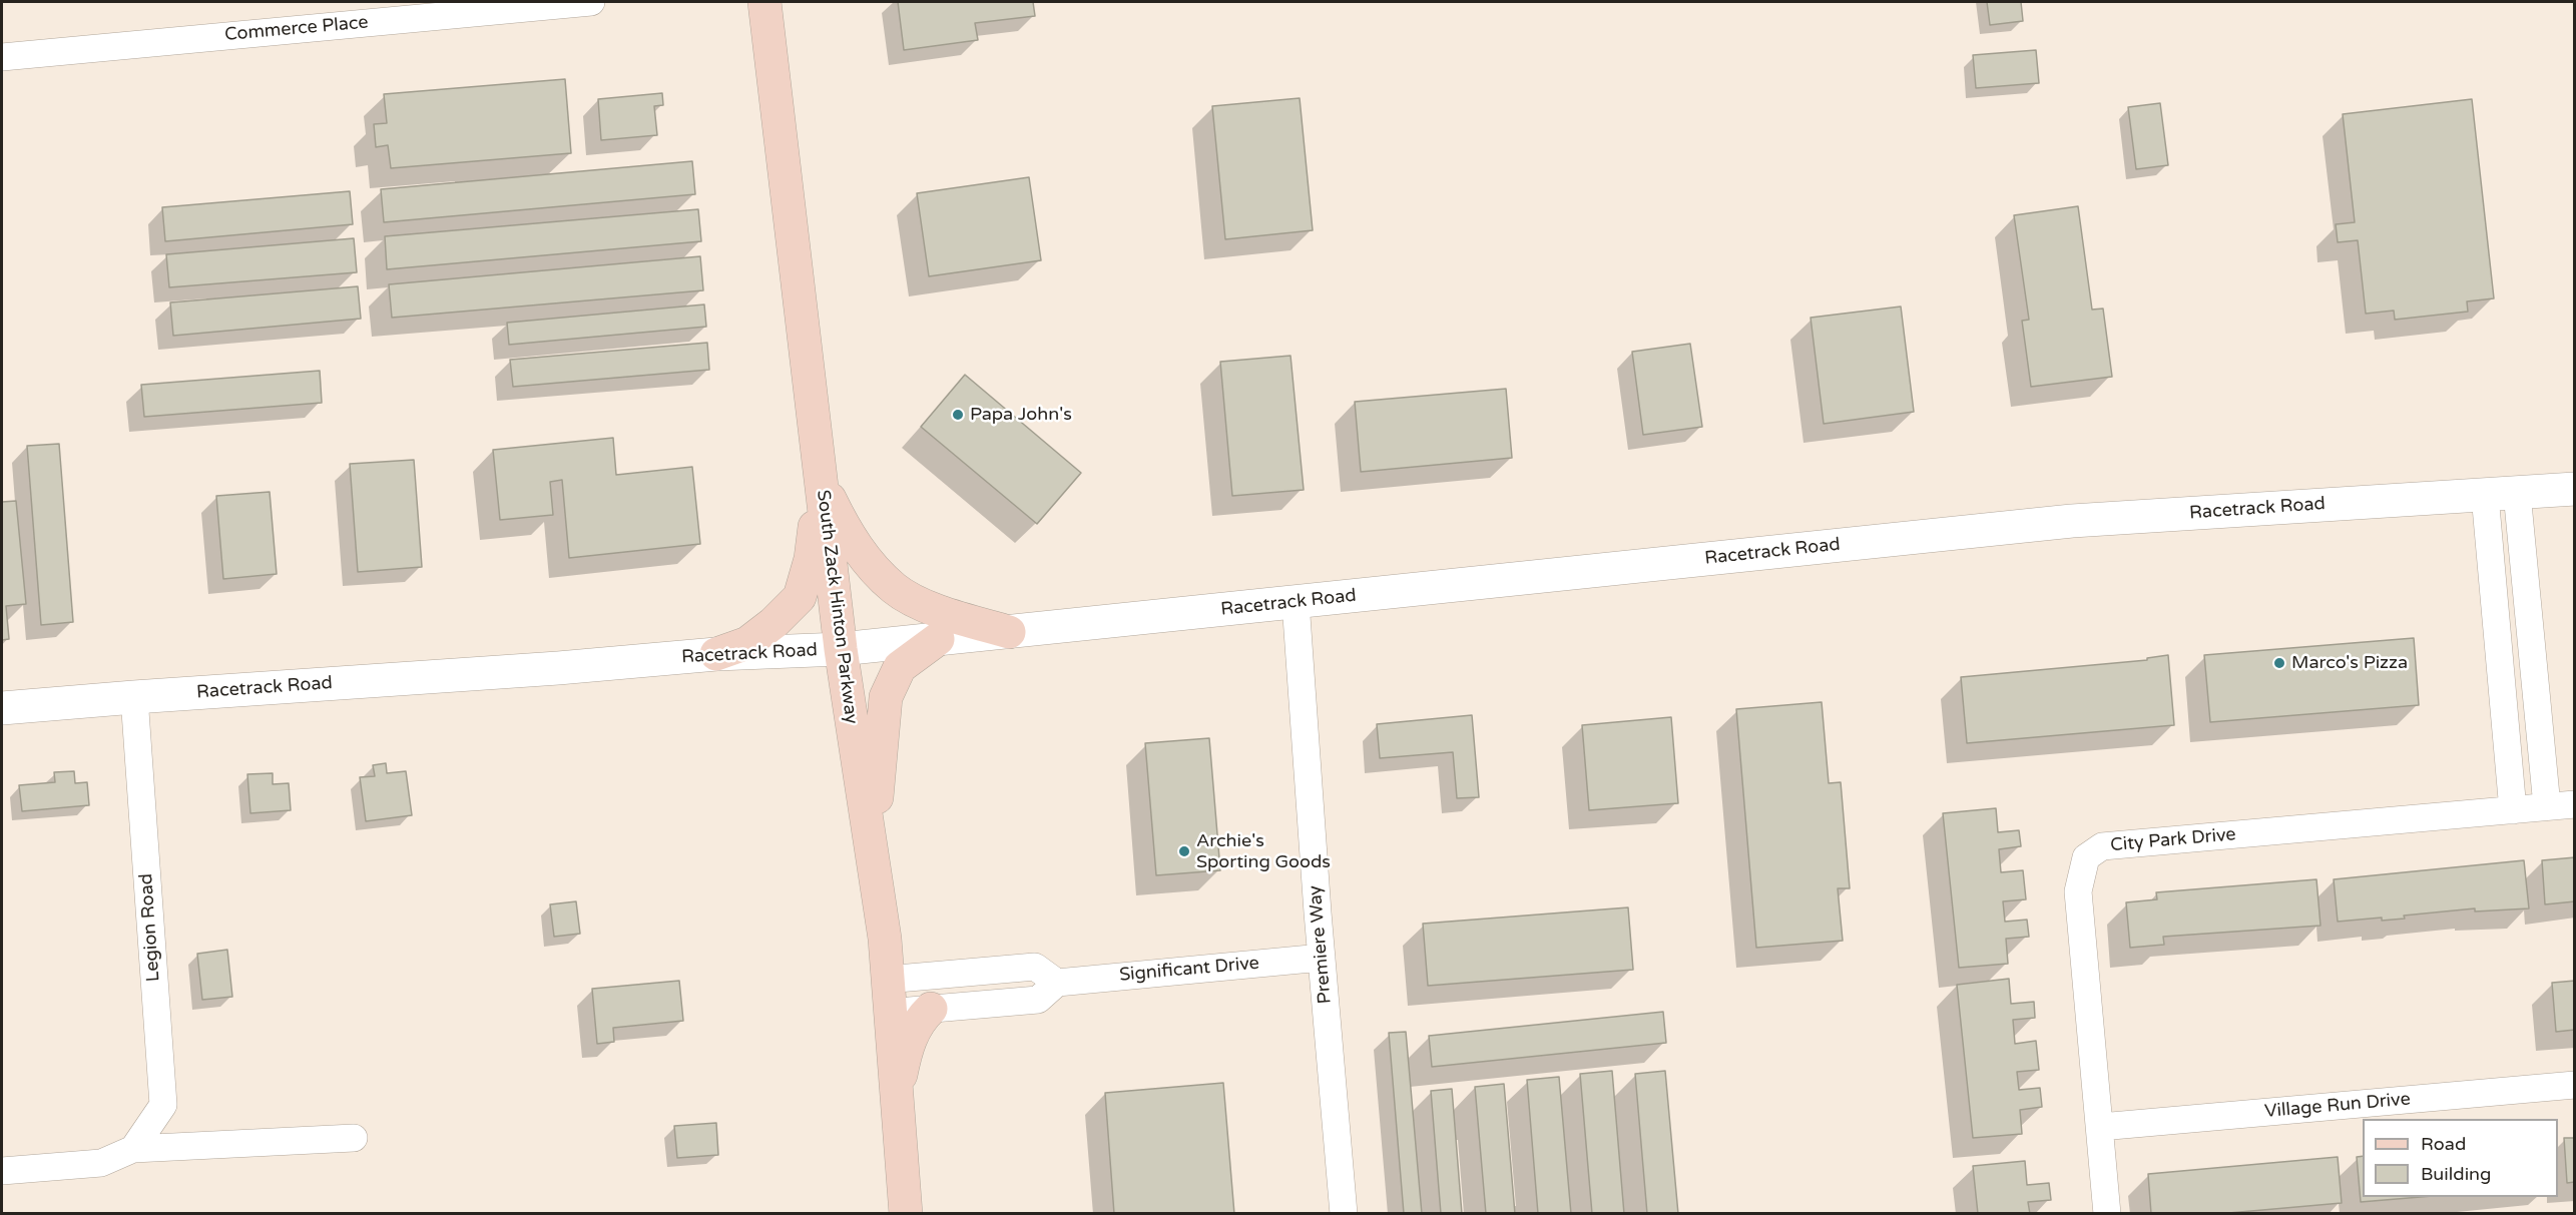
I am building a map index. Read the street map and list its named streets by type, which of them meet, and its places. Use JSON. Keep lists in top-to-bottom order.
{
  "streets": {
    "main road": ["South Zack Hinton Parkway"],
    "street": [
      "Commerce Place",
      "Racetrack Road",
      "City Park Drive",
      "Legion Road",
      "Premiere Way",
      "Significant Drive",
      "Village Run Drive"
    ]
  },
  "crossings": [
    ["Racetrack Road", "South Zack Hinton Parkway"],
    ["Racetrack Road", "Legion Road"],
    ["Racetrack Road", "Premiere Way"],
    ["City Park Drive", "Village Run Drive"],
    ["Premiere Way", "Significant Drive"]
  ],
  "places": ["Papa John's", "Marco's Pizza", "Archie's Sporting Goods"],
  "legend": ["Road", "Building"]
}
